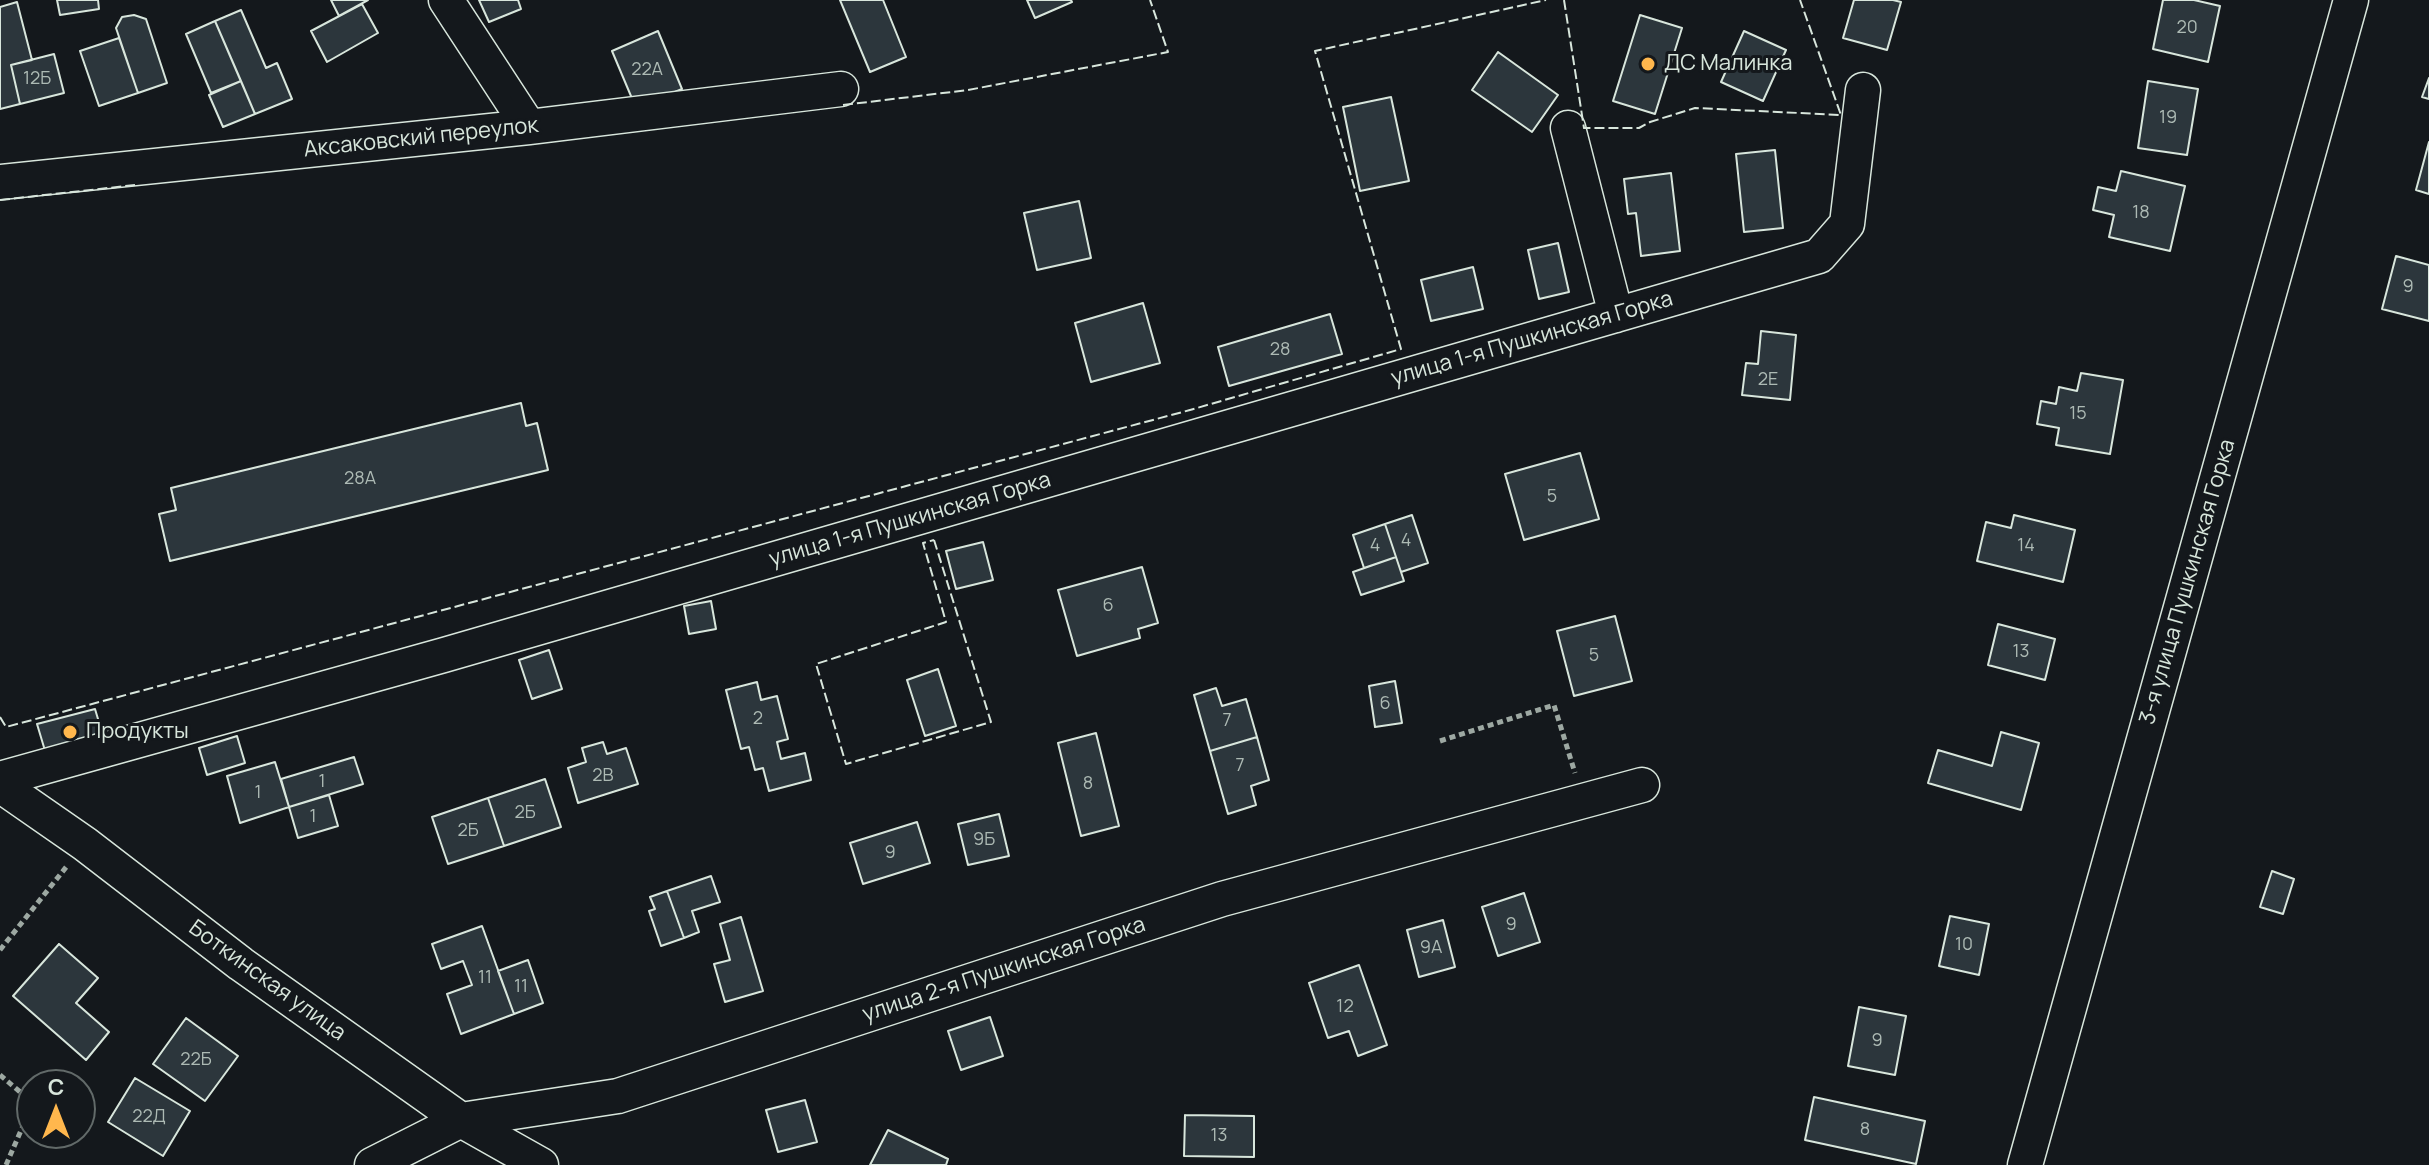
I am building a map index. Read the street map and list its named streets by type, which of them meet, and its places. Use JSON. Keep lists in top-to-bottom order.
{
  "streets": {
    "street": [
      "Аксаковский переулок",
      "улица 1-я Пушкинская Горка",
      "3-я улица Пушкинская Горка",
      "улица 2-я Пушкинская Горка",
      "Боткинская улица"
    ]
  },
  "crossings": [
    ["улица 1-я Пушкинская Горка", "Боткинская улица"],
    ["улица 2-я Пушкинская Горка", "Боткинская улица"]
  ],
  "places": ["ДС Малинка", "Продукты"],
  "house_numbers": [
    "20",
    "22А",
    "12Б",
    "19",
    "18",
    "9",
    "28",
    "2Е",
    "15",
    "28А",
    "5",
    "4",
    "4",
    "14",
    "6",
    "13",
    "5",
    "6",
    "2",
    "7",
    "7",
    "2В",
    "1",
    "8",
    "1",
    "2Б",
    "1",
    "2Б",
    "9Б",
    "9",
    "9",
    "10",
    "9А",
    "11",
    "11",
    "12",
    "9",
    "22Б",
    "22Д",
    "8",
    "13"
  ],
  "north": "top"
}
